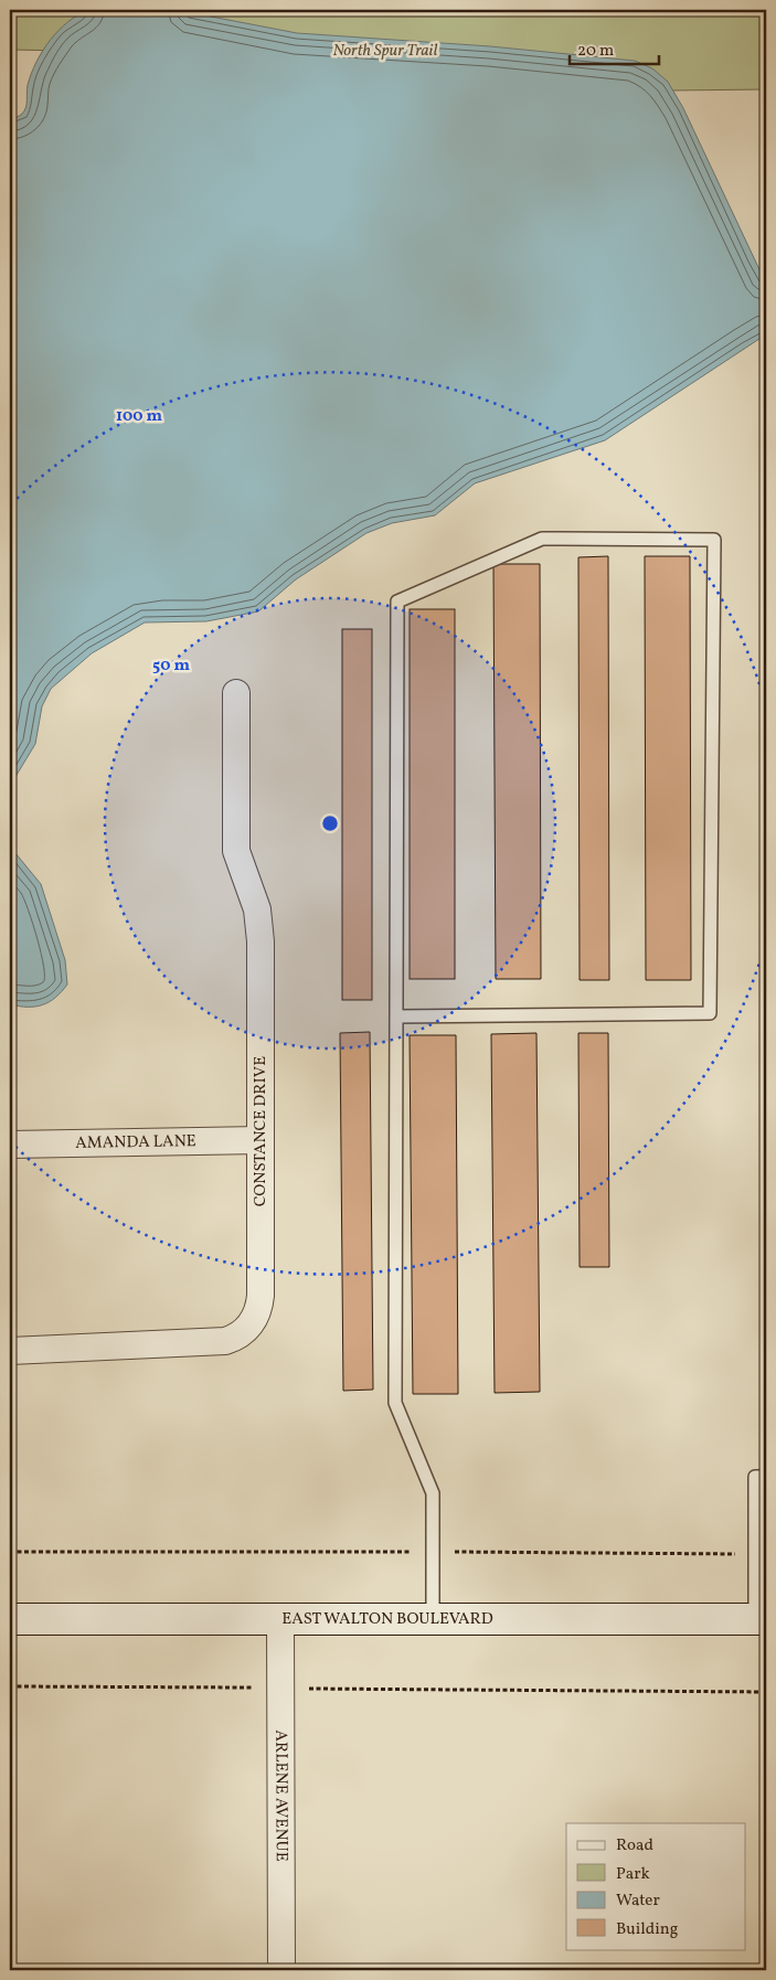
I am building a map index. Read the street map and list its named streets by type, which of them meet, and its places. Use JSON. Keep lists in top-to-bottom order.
{
  "streets": {
    "main road": ["EAST WALTON BOULEVARD"],
    "street": ["CONSTANCE DRIVE", "AMANDA LANE", "ARLENE AVENUE"]
  },
  "crossings": [
    ["CONSTANCE DRIVE", "AMANDA LANE"],
    ["EAST WALTON BOULEVARD", "ARLENE AVENUE"]
  ],
  "parks": ["North Spur Trail"],
  "legend": [
    "Road",
    "Park",
    "Water",
    "Building"
  ],
  "scale_bar": "20 m",
  "rings": ["100 m", "50 m"]
}
